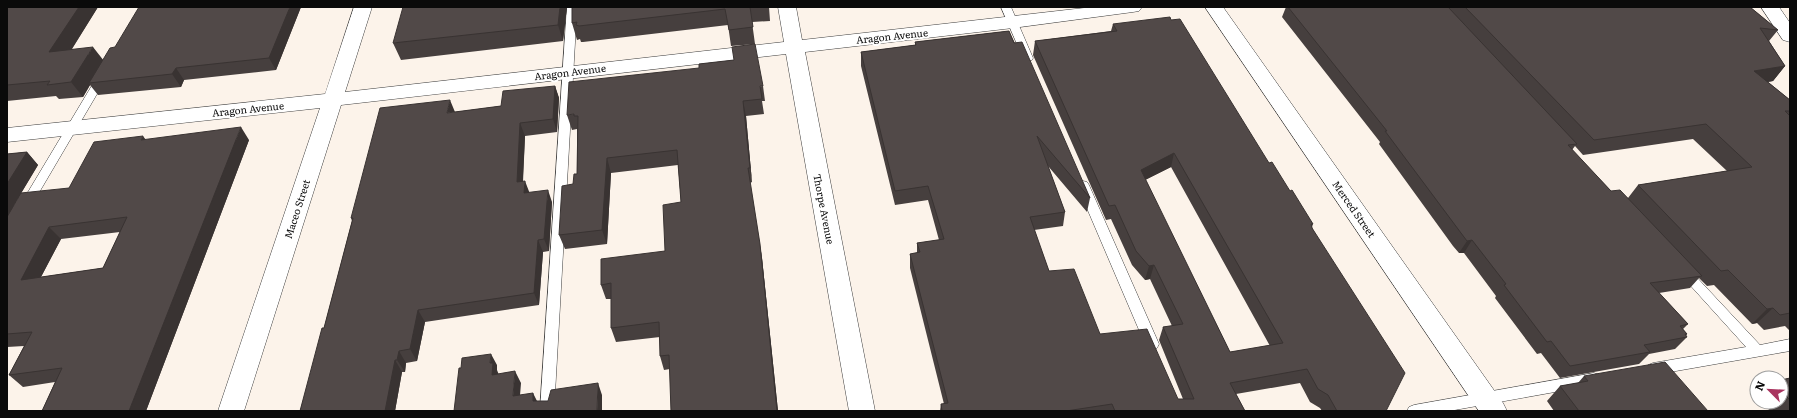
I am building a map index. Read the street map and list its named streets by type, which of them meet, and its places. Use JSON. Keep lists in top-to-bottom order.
{
  "streets": {
    "street": [
      "Aragon Avenue",
      "Maceo Street",
      "Thorpe Avenue",
      "Merced Street"
    ]
  },
  "crossings": [
    ["Aragon Avenue", "Maceo Street"],
    ["Aragon Avenue", "Thorpe Avenue"]
  ],
  "north": "top left"
}
